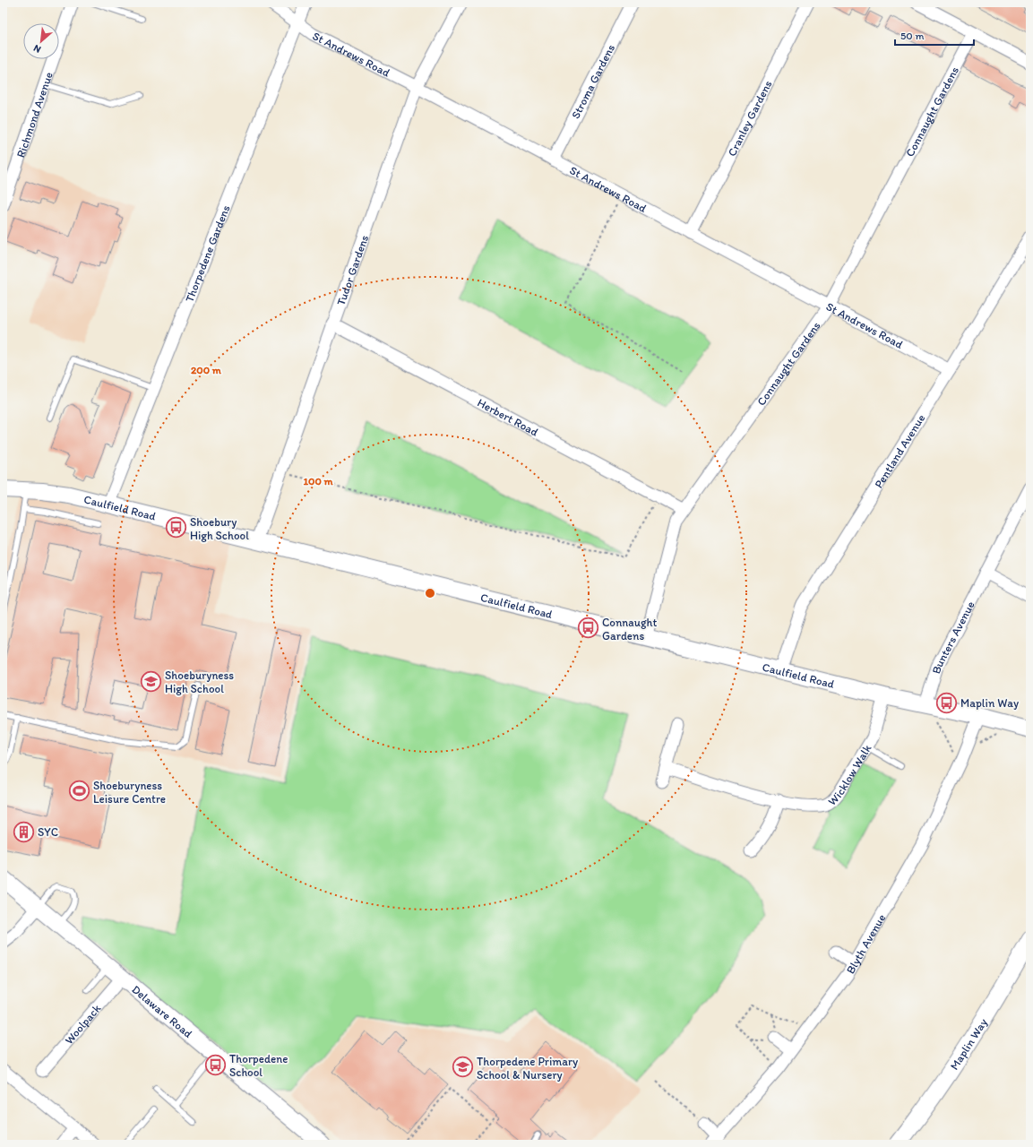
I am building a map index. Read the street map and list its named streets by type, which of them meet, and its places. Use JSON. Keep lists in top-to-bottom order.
{
  "streets": {
    "street": [
      "St Andrews Road",
      "Stroma Gardens",
      "Connaught Gardens",
      "Richmond Avenue",
      "Cranley Gardens",
      "Thorpedene Gardens",
      "Tudor Gardens",
      "Herbert Road",
      "Pentland Avenue",
      "Caulfield Road",
      "Bunters Avenue",
      "Wicklow Walk",
      "Blyth Avenue",
      "Delaware Road",
      "Woolpack",
      "Maplin Way"
    ]
  },
  "crossings": [
    ["St Andrews Road", "Stroma Gardens"],
    ["St Andrews Road", "Connaught Gardens"],
    ["St Andrews Road", "Cranley Gardens"],
    ["St Andrews Road", "Thorpedene Gardens"],
    ["St Andrews Road", "Tudor Gardens"],
    ["St Andrews Road", "Pentland Avenue"],
    ["Connaught Gardens", "Herbert Road"],
    ["Connaught Gardens", "Caulfield Road"],
    ["Thorpedene Gardens", "Caulfield Road"],
    ["Tudor Gardens", "Herbert Road"],
    ["Tudor Gardens", "Caulfield Road"],
    ["Pentland Avenue", "Caulfield Road"],
    ["Caulfield Road", "Bunters Avenue"],
    ["Caulfield Road", "Wicklow Walk"],
    ["Caulfield Road", "Blyth Avenue"],
    ["Delaware Road", "Woolpack"]
  ],
  "places": {
    "bus stop": [
      "Shoebury High School",
      "Connaught Gardens",
      "Maplin Way",
      "Thorpedene School"
    ],
    "school or university": ["Shoeburyness High School", "Thorpedene Primary School & Nursery"],
    "sports": ["Shoeburyness Leisure Centre"],
    "building": ["SYC"]
  },
  "scale_bar": "50 m",
  "north": "bottom left",
  "rings": ["200 m", "100 m"]
}
